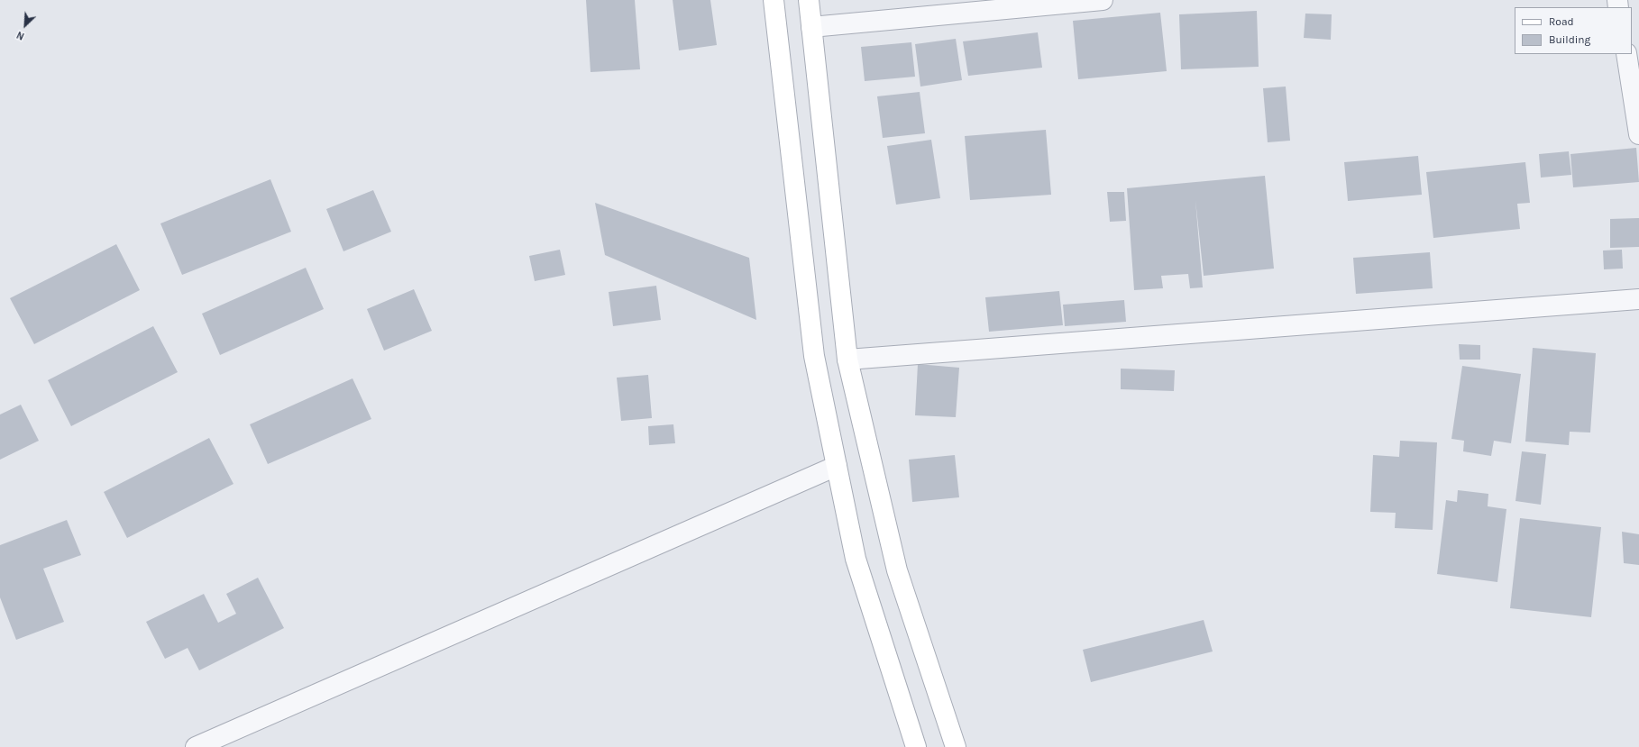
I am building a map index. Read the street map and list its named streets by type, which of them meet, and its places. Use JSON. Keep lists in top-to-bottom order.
{
  "legend": ["Road", "Building"],
  "north": "bottom left"
}
